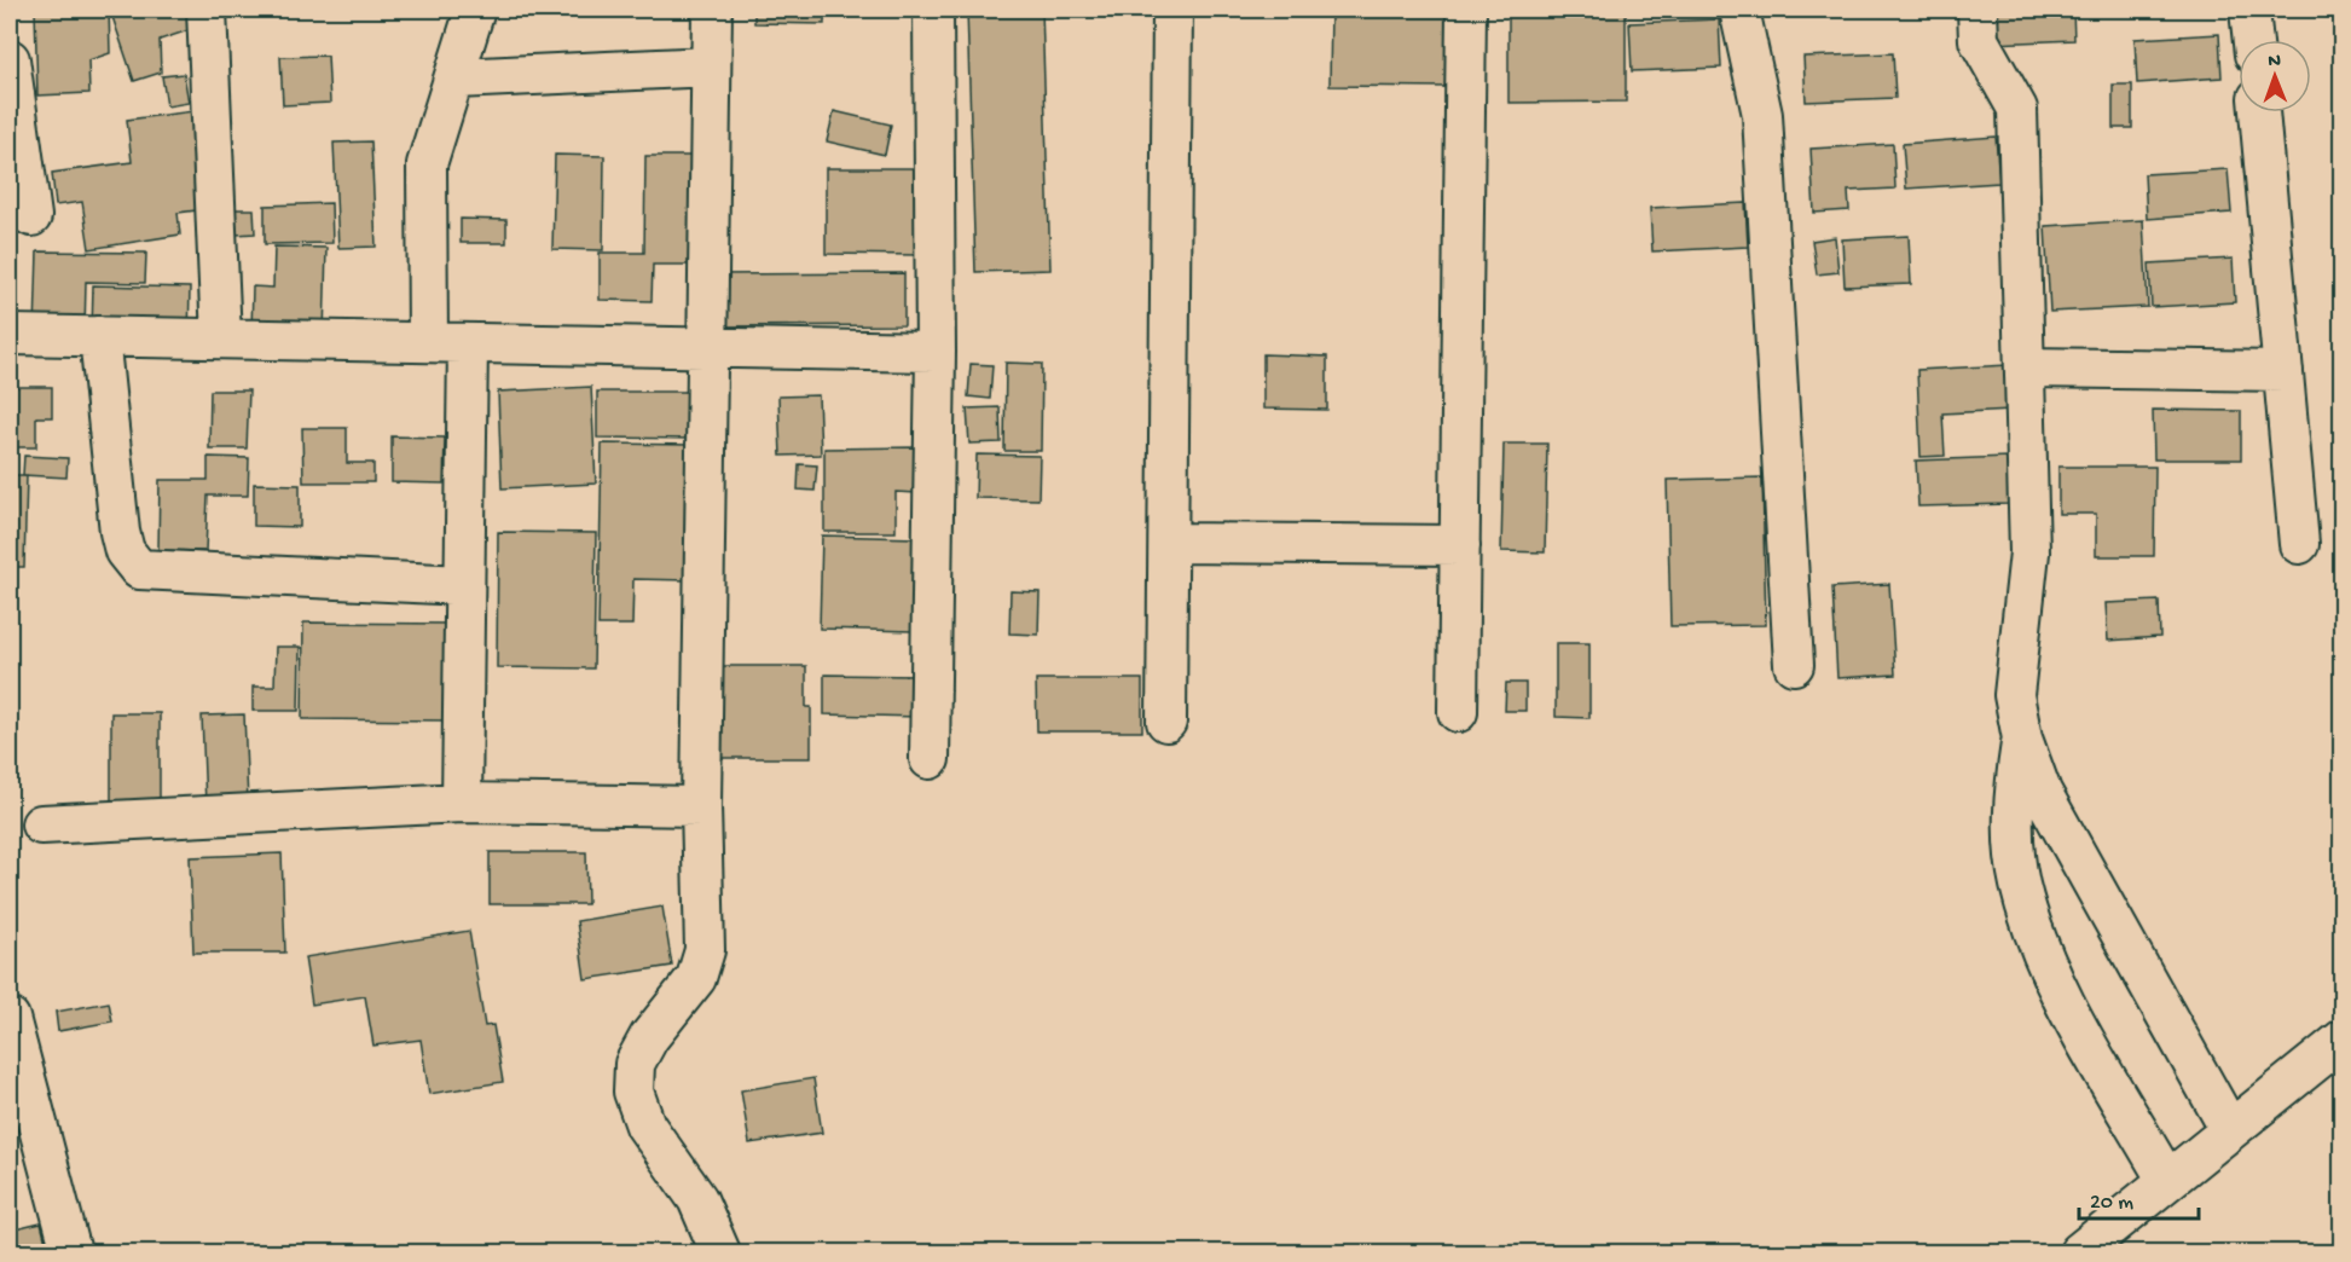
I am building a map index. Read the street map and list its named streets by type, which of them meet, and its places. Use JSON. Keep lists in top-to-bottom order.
{
  "scale_bar": "20 m",
  "north": "top"
}
